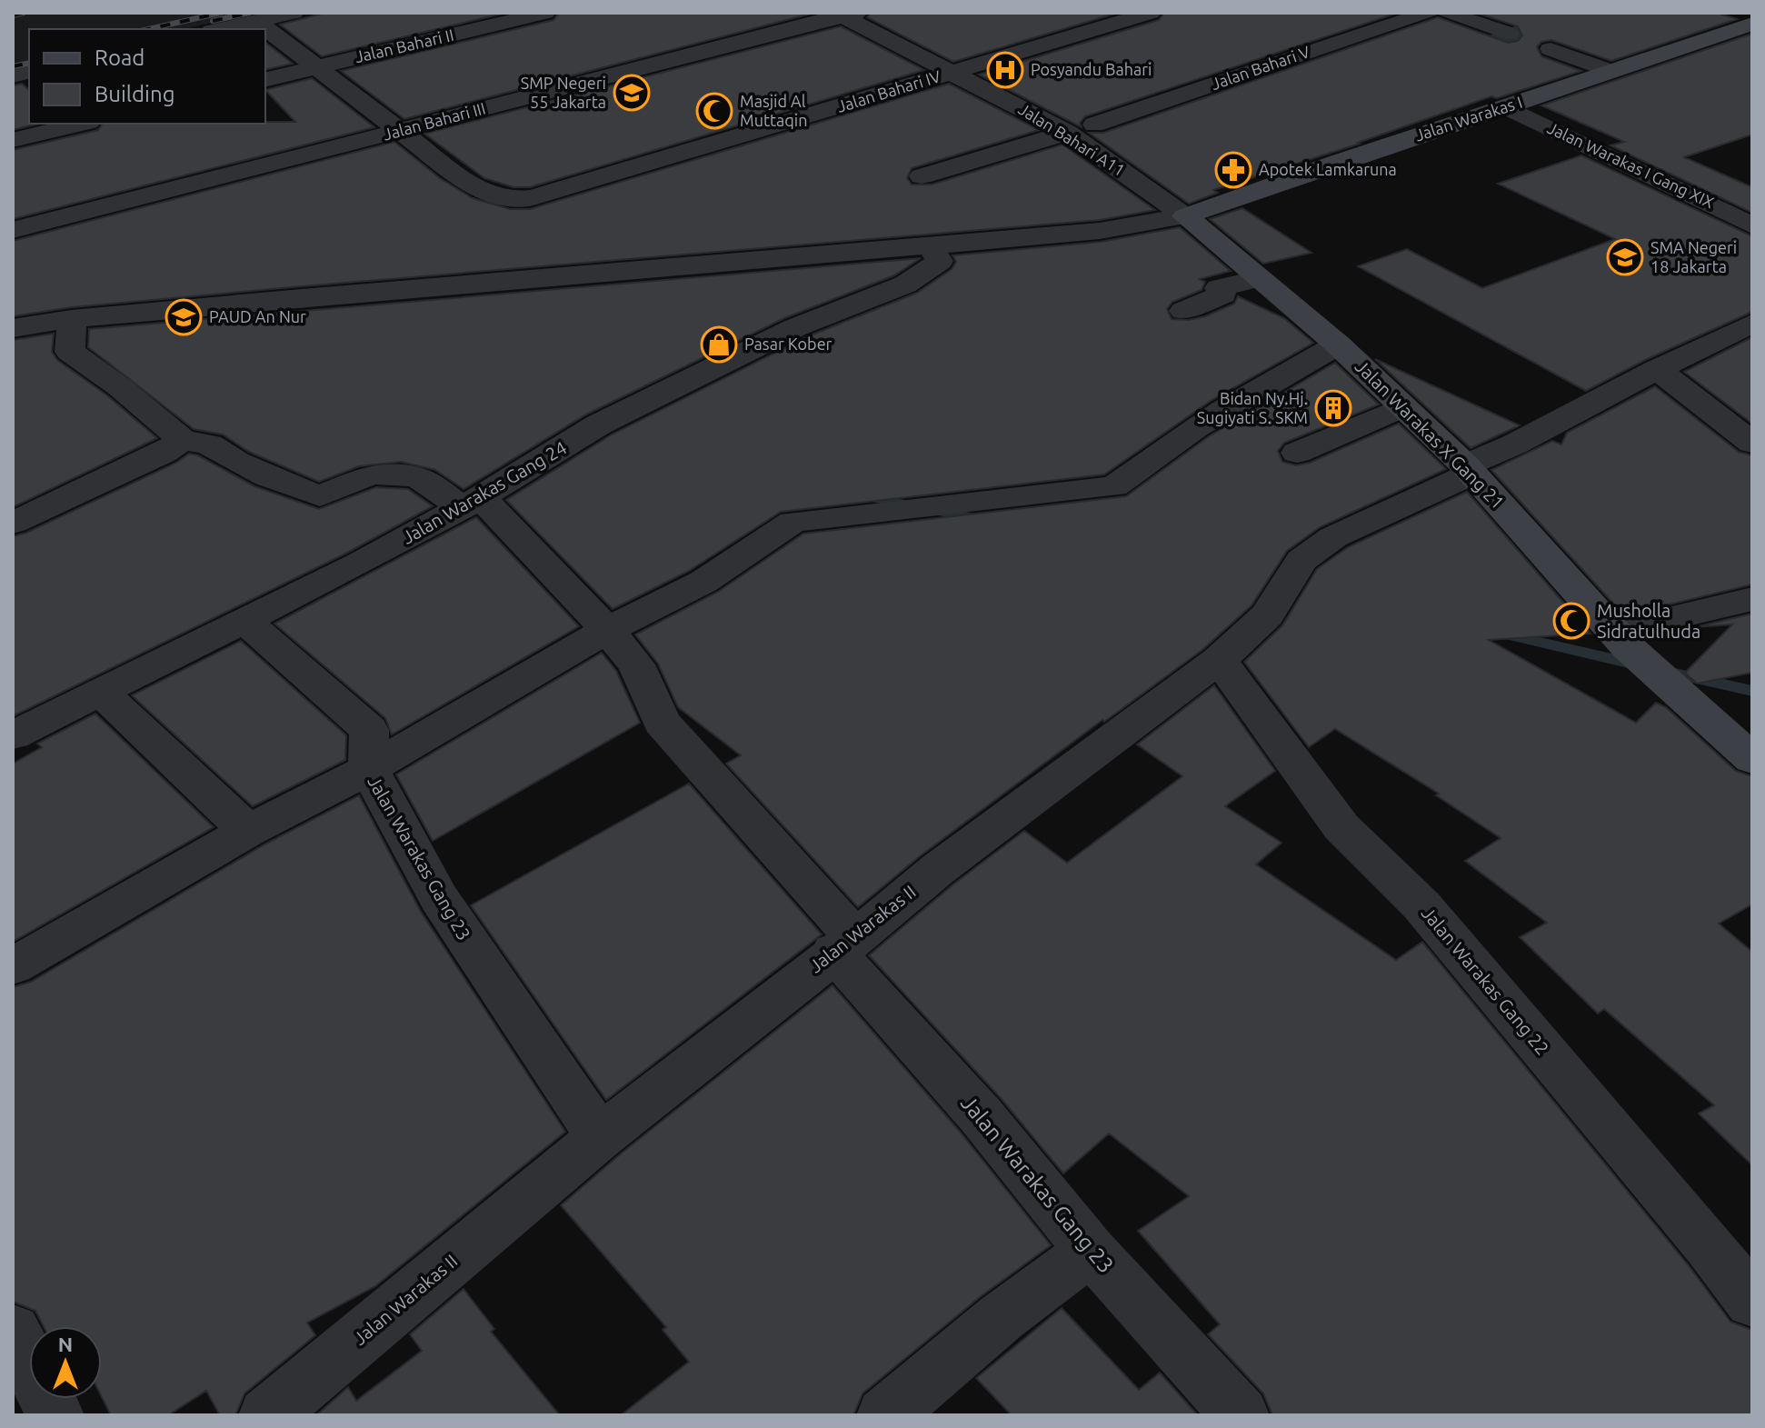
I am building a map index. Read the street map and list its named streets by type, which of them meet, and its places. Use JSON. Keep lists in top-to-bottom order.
{
  "streets": {
    "street": [
      "Jalan Bahari II",
      "Jalan Bahari V",
      "Jalan Bahari IV",
      "Jalan Warakas I",
      "Jalan Bahari III",
      "Jalan Bahari A11",
      "Jalan Warakas I Gang XIX",
      "Jalan Warakas X Gang 21",
      "Jalan Warakas Gang 24",
      "Jalan Warakas Gang 23",
      "Jalan Warakas II",
      "Jalan Warakas Gang 22"
    ]
  },
  "crossings": [
    ["Jalan Bahari II", "Jalan Bahari IV"],
    ["Jalan Bahari V", "Jalan Bahari A11"],
    ["Jalan Bahari IV", "Jalan Bahari III"],
    ["Jalan Bahari IV", "Jalan Bahari A11"],
    ["Jalan Warakas I", "Jalan Bahari A11"],
    ["Jalan Warakas I", "Jalan Warakas I Gang XIX"],
    ["Jalan Warakas I", "Jalan Warakas X Gang 21"],
    ["Jalan Bahari III", "Jalan Bahari A11"],
    ["Jalan Bahari A11", "Jalan Warakas X Gang 21"],
    ["Jalan Warakas X Gang 21", "Jalan Warakas II"],
    ["Jalan Warakas Gang 24", "Jalan Warakas Gang 23"],
    ["Jalan Warakas Gang 23", "Jalan Warakas II"],
    ["Jalan Warakas II", "Jalan Warakas Gang 22"]
  ],
  "places": {
    "hospital": ["Posyandu Bahari"],
    "school or university": ["SMP Negeri 55 Jakarta", "SMA Negeri 18 Jakarta", "PAUD An Nur"],
    "mosque": ["Masjid Al Muttaqin", "Musholla Sidratulhuda"],
    "pharmacy": ["Apotek Lamkaruna"],
    "shop": ["Pasar Kober"],
    "building": ["Bidan Ny.Hj. Sugiyati S. SKM"]
  },
  "legend": ["Road", "Building"],
  "north": "top"
}
